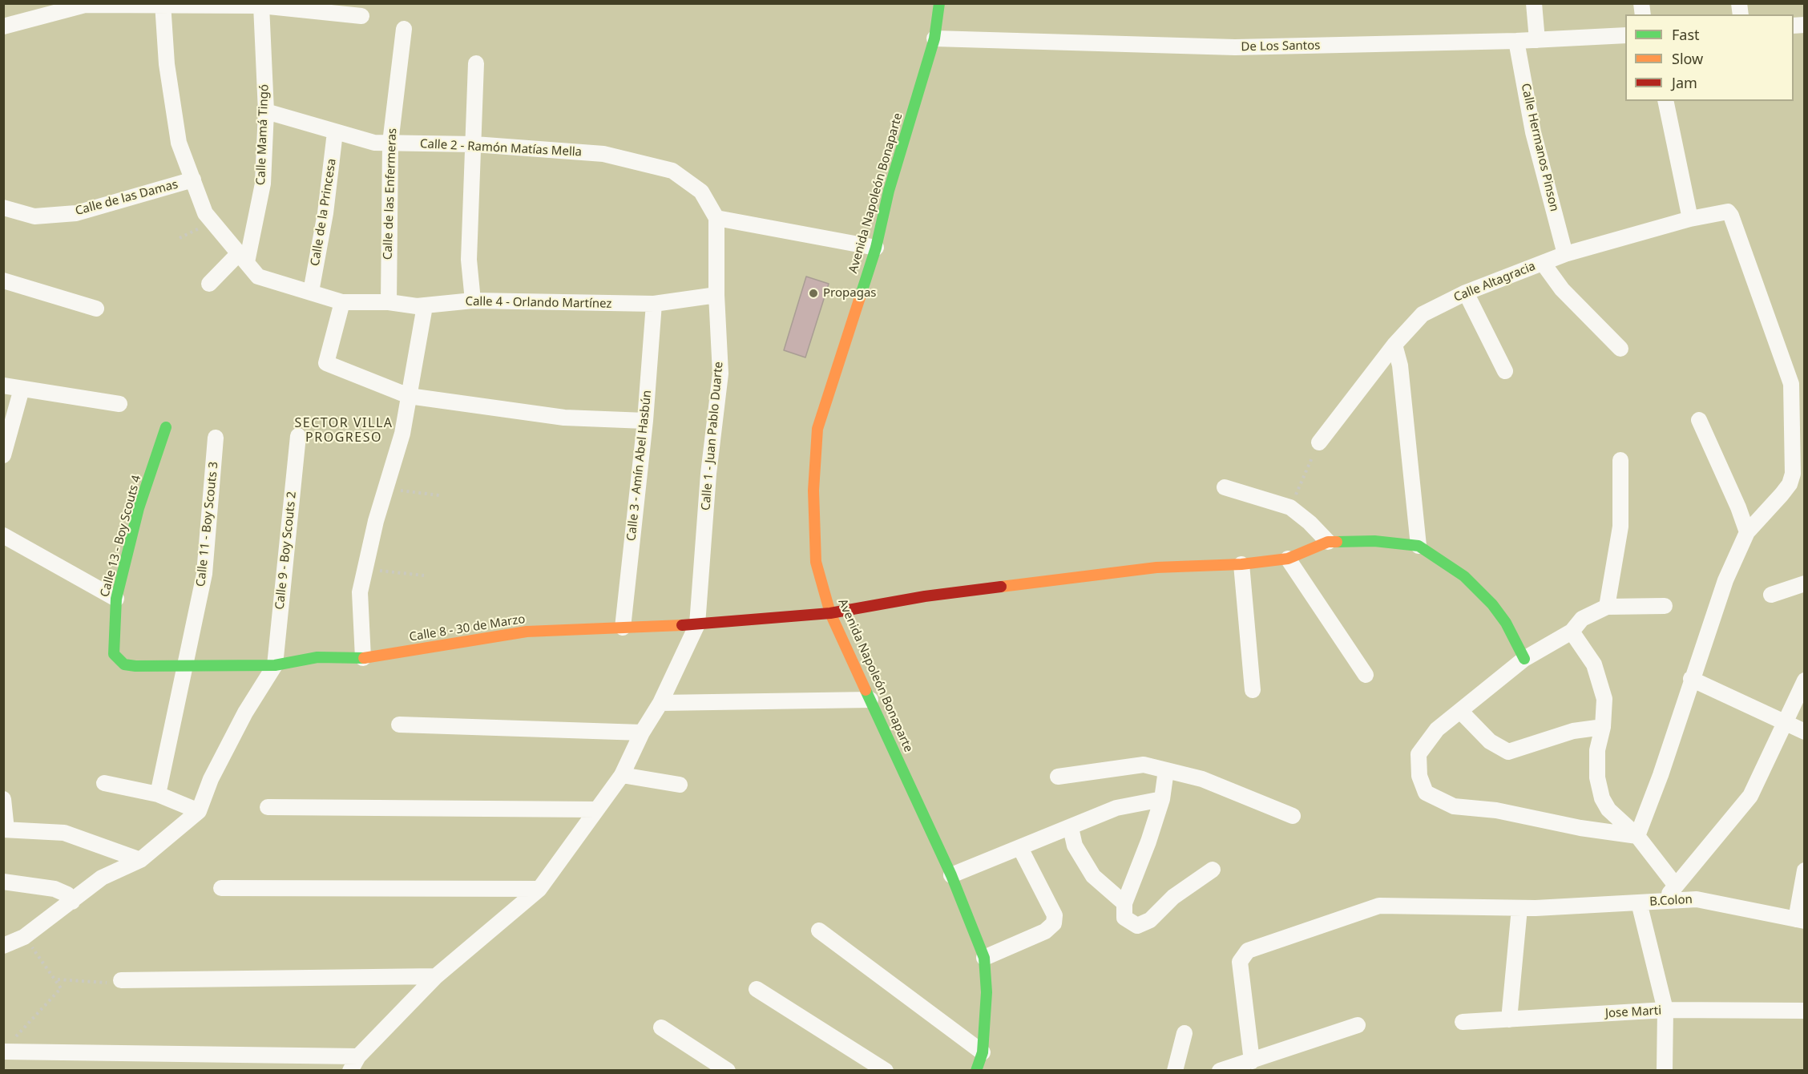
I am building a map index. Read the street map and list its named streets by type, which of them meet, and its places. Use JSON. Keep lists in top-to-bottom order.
{
  "streets": {
    "street": [
      "De Los Santos",
      "Calle Mamá Tingó",
      "Calle Hermanos Pinson",
      "Calle 2 - Ramón Matías Mella",
      "Avenida Napoleón Bonaparte",
      "Calle de las Enfermeras",
      "Calle de las Damas",
      "Calle de la Princesa",
      "Calle Altagracia",
      "Calle 4 - Orlando Martínez",
      "Calle 1 - Juan Pablo Duarte",
      "Calle 3 - Amín Abel Hasbún",
      "Calle 11 - Boy Scouts 3",
      "Calle 13 - Boy Scouts 4",
      "Calle 9 - Boy Scouts 2",
      "Calle 8 - 30 de Marzo",
      "B.Colon",
      "Jose Marti"
    ]
  },
  "crossings": [
    ["De Los Santos", "Calle Hermanos Pinson"],
    ["De Los Santos", "Avenida Napoleón Bonaparte"],
    ["Calle Mamá Tingó", "Calle 2 - Ramón Matías Mella"],
    ["Calle Mamá Tingó", "Calle 4 - Orlando Martínez"],
    ["Calle Hermanos Pinson", "Calle Altagracia"],
    ["Calle 2 - Ramón Matías Mella", "Calle de las Enfermeras"],
    ["Calle 2 - Ramón Matías Mella", "Calle de la Princesa"],
    ["Calle 2 - Ramón Matías Mella", "Calle 1 - Juan Pablo Duarte"],
    ["Avenida Napoleón Bonaparte", "Calle 8 - 30 de Marzo"],
    ["Calle de las Enfermeras", "Calle 4 - Orlando Martínez"],
    ["Calle de las Damas", "Calle 4 - Orlando Martínez"],
    ["Calle de la Princesa", "Calle 4 - Orlando Martínez"],
    ["Calle 4 - Orlando Martínez", "Calle 1 - Juan Pablo Duarte"],
    ["Calle 4 - Orlando Martínez", "Calle 3 - Amín Abel Hasbún"],
    ["Calle 1 - Juan Pablo Duarte", "Calle 8 - 30 de Marzo"],
    ["Calle 3 - Amín Abel Hasbún", "Calle 8 - 30 de Marzo"],
    ["Calle 11 - Boy Scouts 3", "Calle 8 - 30 de Marzo"],
    ["Calle 13 - Boy Scouts 4", "Calle 8 - 30 de Marzo"],
    ["Calle 9 - Boy Scouts 2", "Calle 8 - 30 de Marzo"]
  ],
  "districts": ["SECTOR VILLA PROGRESO"],
  "places": ["Propagas"],
  "legend": ["Fast", "Slow", "Jam"]
}
